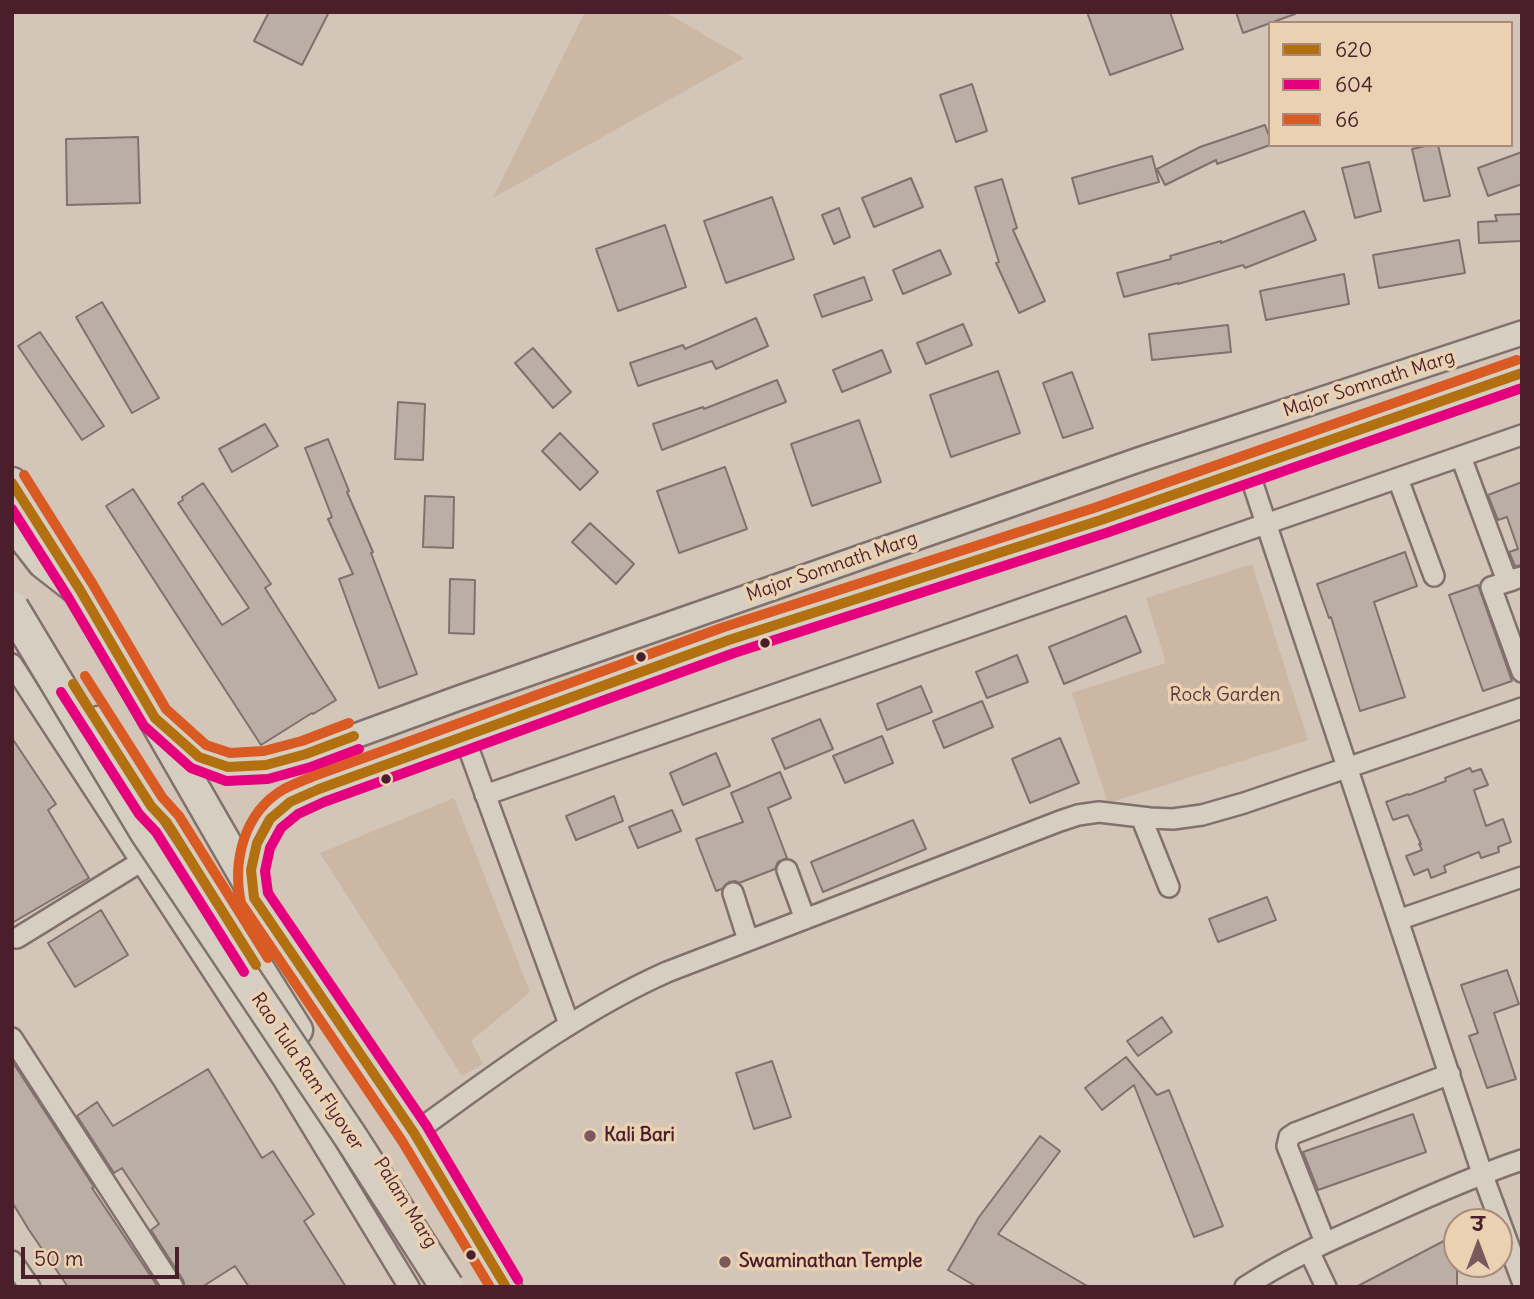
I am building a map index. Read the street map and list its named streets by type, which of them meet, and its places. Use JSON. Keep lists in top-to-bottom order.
{
  "streets": {
    "highway": ["Rao Tula Ram Flyover"],
    "main road": ["Palam Marg"],
    "street": ["Major Somnath Marg"]
  },
  "parks": ["Rock Garden"],
  "places": ["Kali Bari", "Swaminathan Temple"],
  "lines": ["transit line 66", "transit line 620", "transit line 604"],
  "legend": ["620", "604", "66"],
  "scale_bar": "50 m",
  "north": "top"
}
